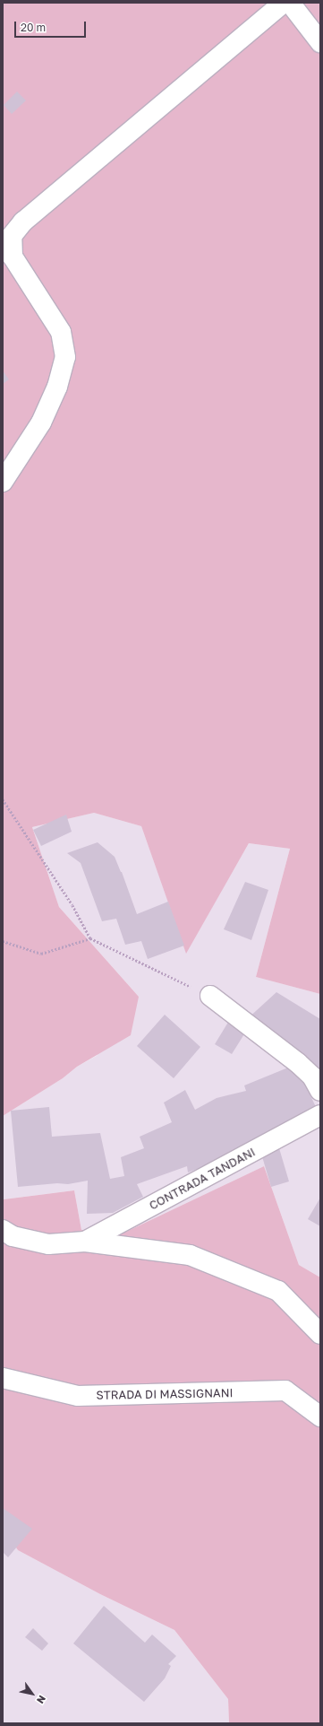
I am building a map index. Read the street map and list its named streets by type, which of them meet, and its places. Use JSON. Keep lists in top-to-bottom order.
{
  "streets": {
    "street": ["CONTRADA TANDANI", "STRADA DI MASSIGNANI"]
  },
  "scale_bar": "20 m",
  "north": "bottom right"
}
